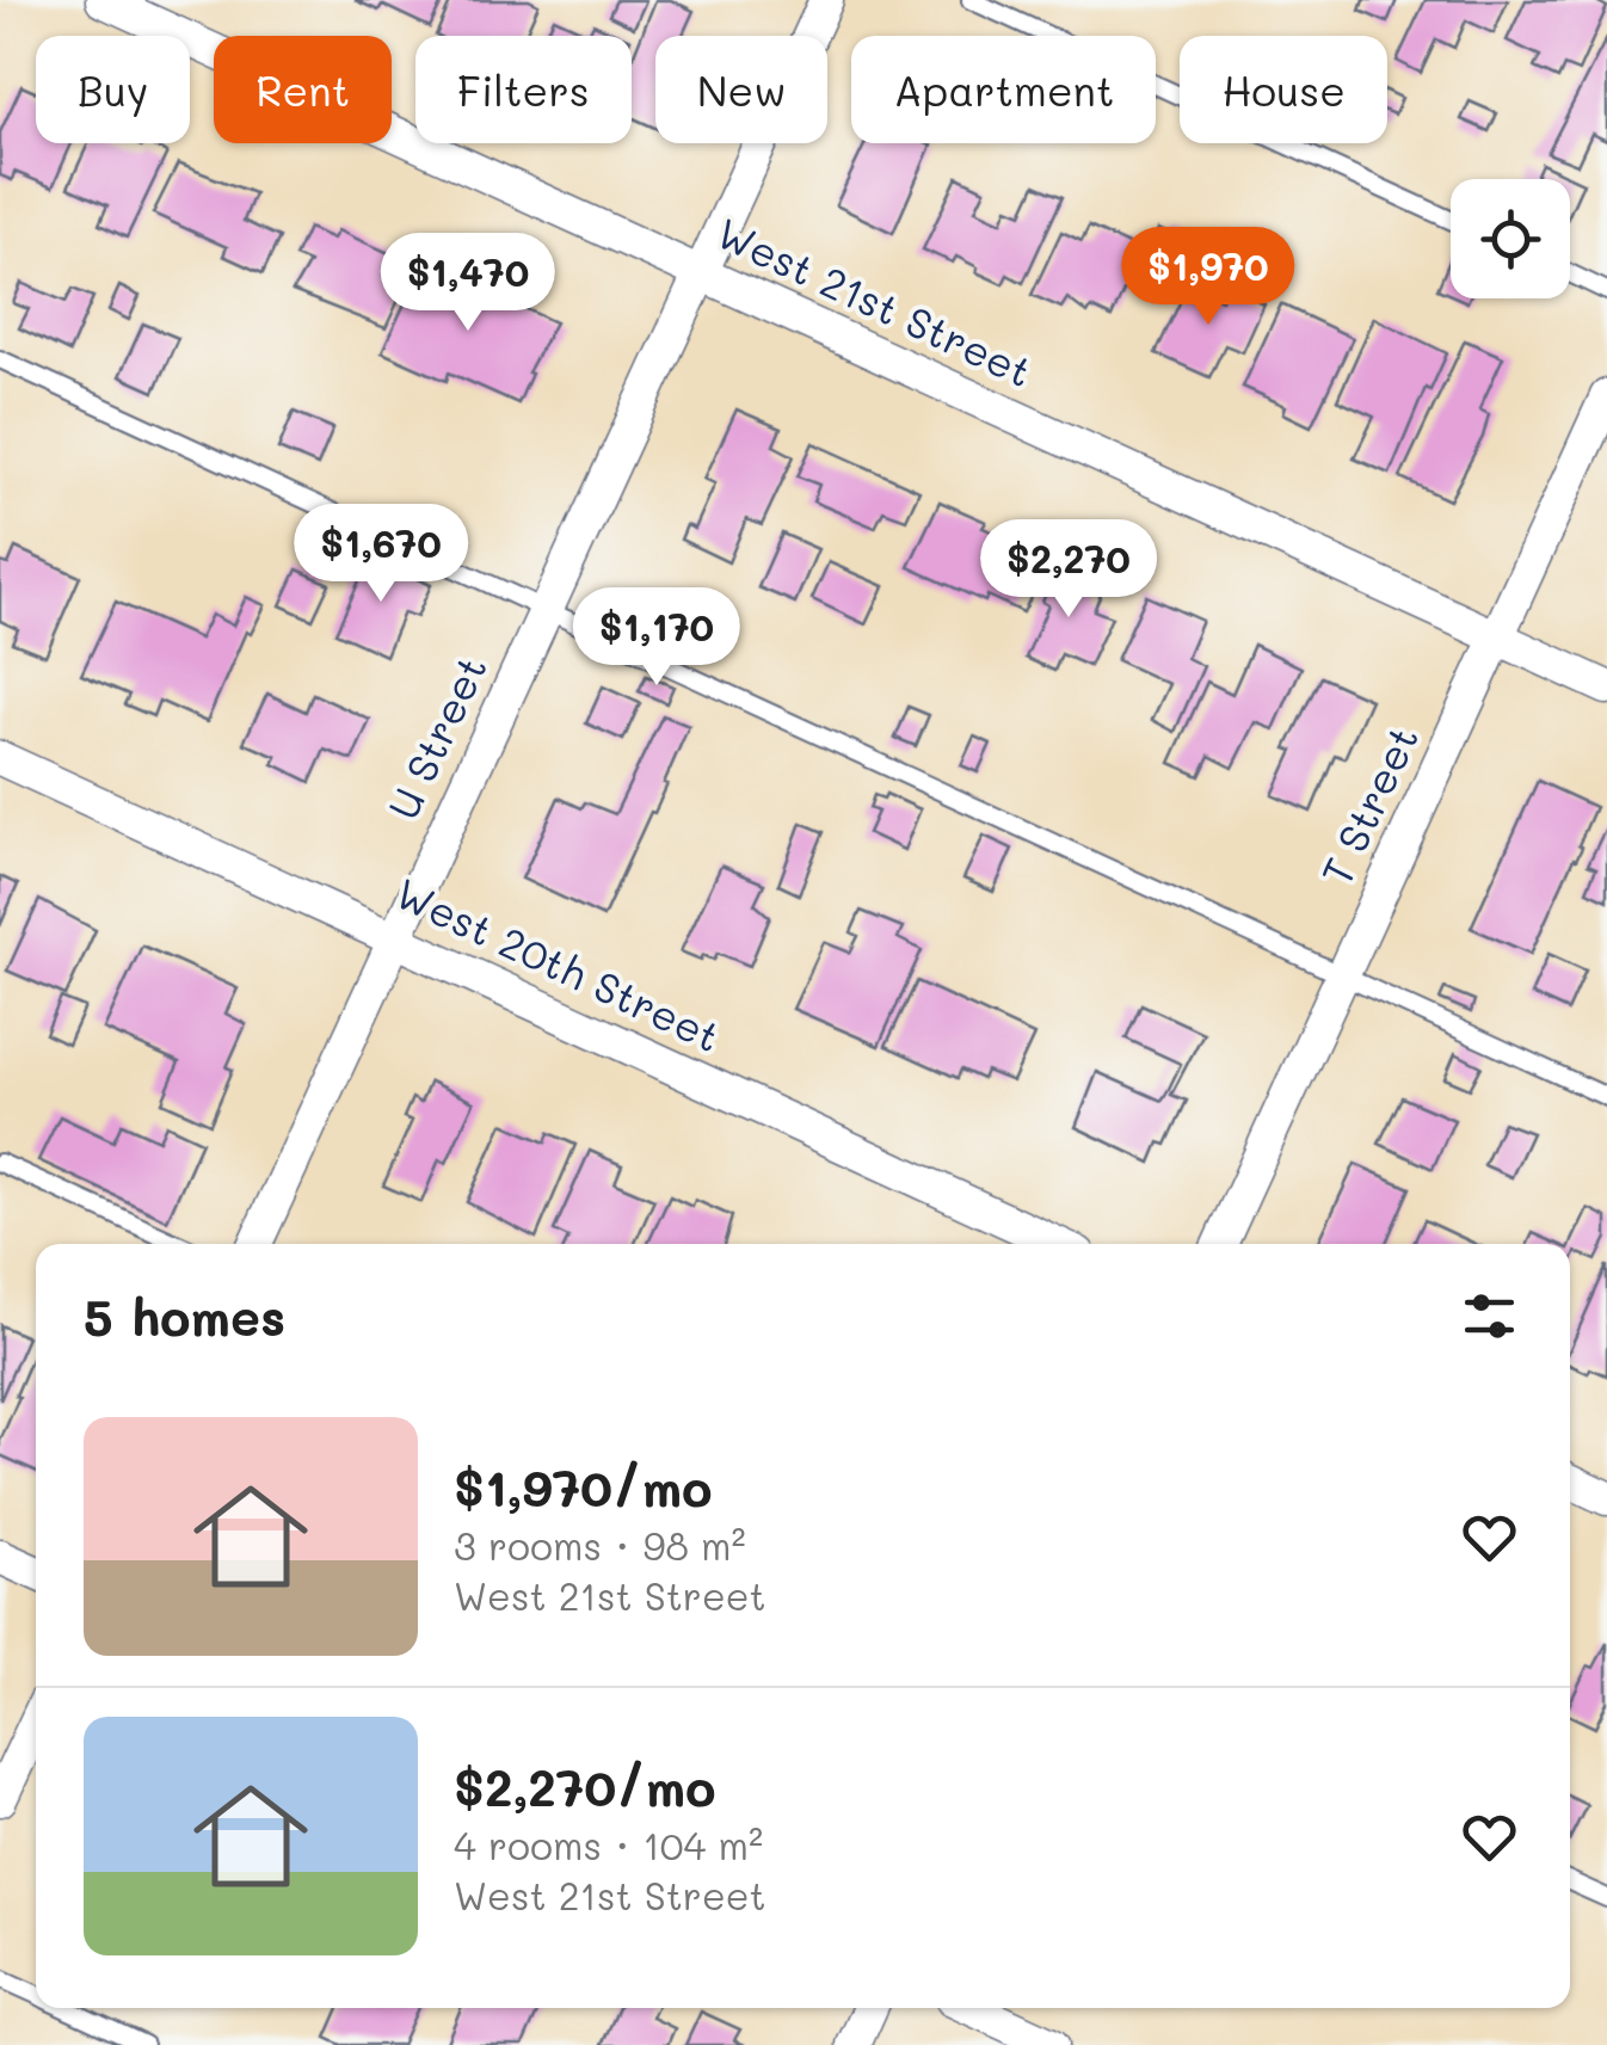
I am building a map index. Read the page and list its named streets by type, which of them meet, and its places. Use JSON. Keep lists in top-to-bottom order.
{
  "streets": {
    "street": [
      "West 21st Street",
      "U Street",
      "T Street",
      "West 20th Street"
    ]
  },
  "crossings": [
    ["West 21st Street", "U Street"],
    ["West 21st Street", "T Street"],
    ["U Street", "West 20th Street"]
  ],
  "page": {
    "chip": [
      "Buy",
      "Rent",
      "Filters",
      "New",
      "Apartment",
      "House"
    ],
    "price": [
      "$1,970",
      "$1,470",
      "$1,670",
      "$2,270",
      "$1,170"
    ],
    "heading": "5 homes",
    "list": [
      {
        "name": "$1,970/mo",
        "note": "3 rooms · 98 m² · West 21st Street"
      },
      {
        "name": "$2,270/mo",
        "note": "4 rooms · 104 m² · West 21st Street"
      }
    ]
  }
}
